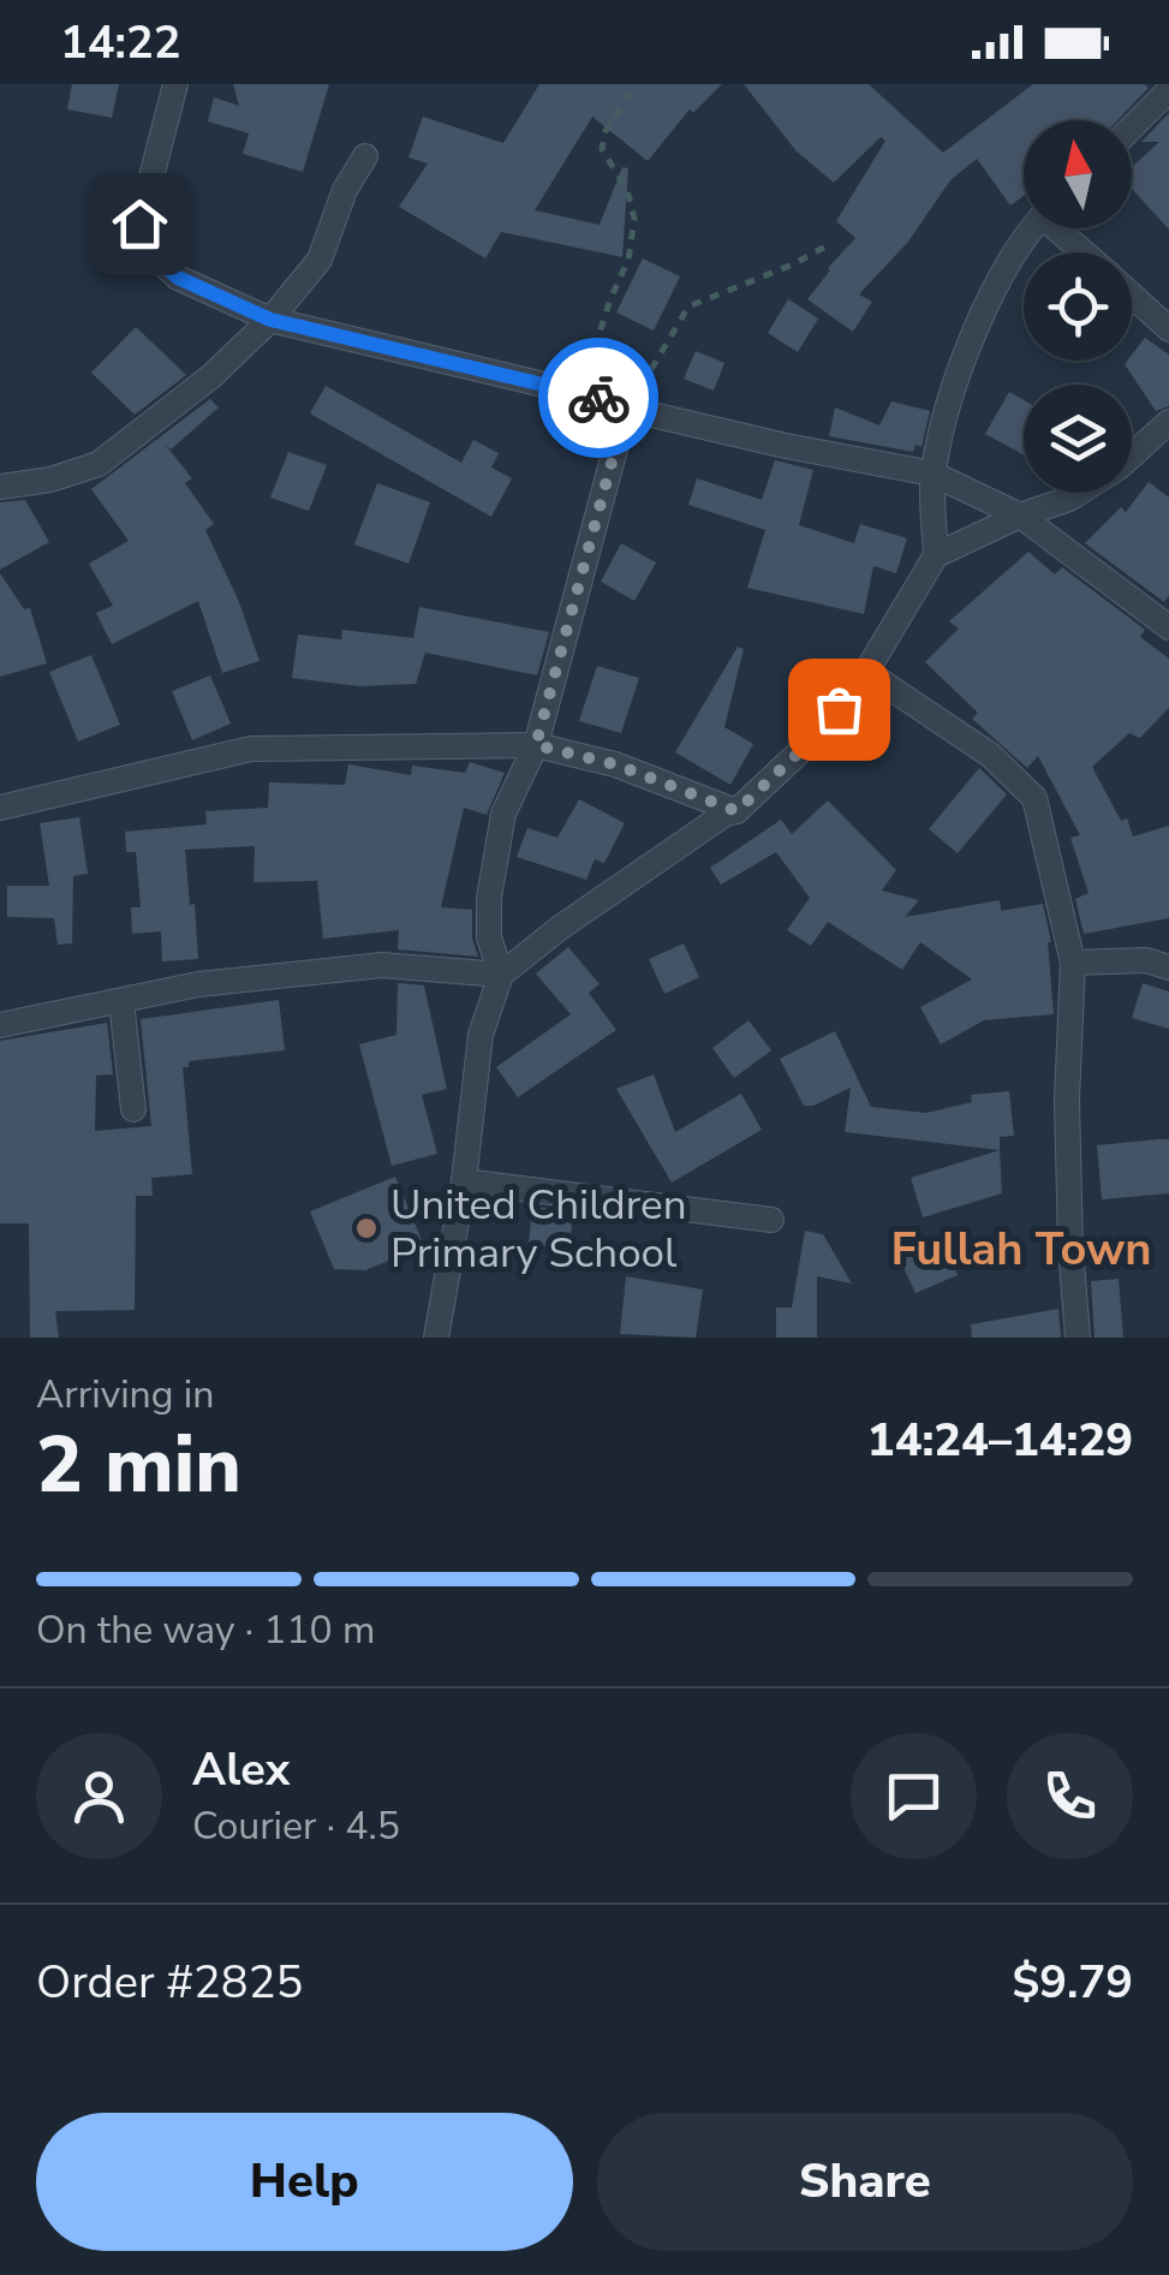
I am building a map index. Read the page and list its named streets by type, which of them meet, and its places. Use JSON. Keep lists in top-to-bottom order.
{
  "districts": ["Fullah Town"],
  "places": ["United Children Primary School"],
  "north": "top",
  "page": {
    "status": "14:22",
    "heading": ["2 min", "Arriving in", "14:24–14:29"],
    "panel": [
      "Alex",
      "Courier · 4.5",
      "Order #2825",
      "$9.79"
    ],
    "bar": "On the way · 110 m",
    "buttons": ["Help", "Share"]
  }
}
